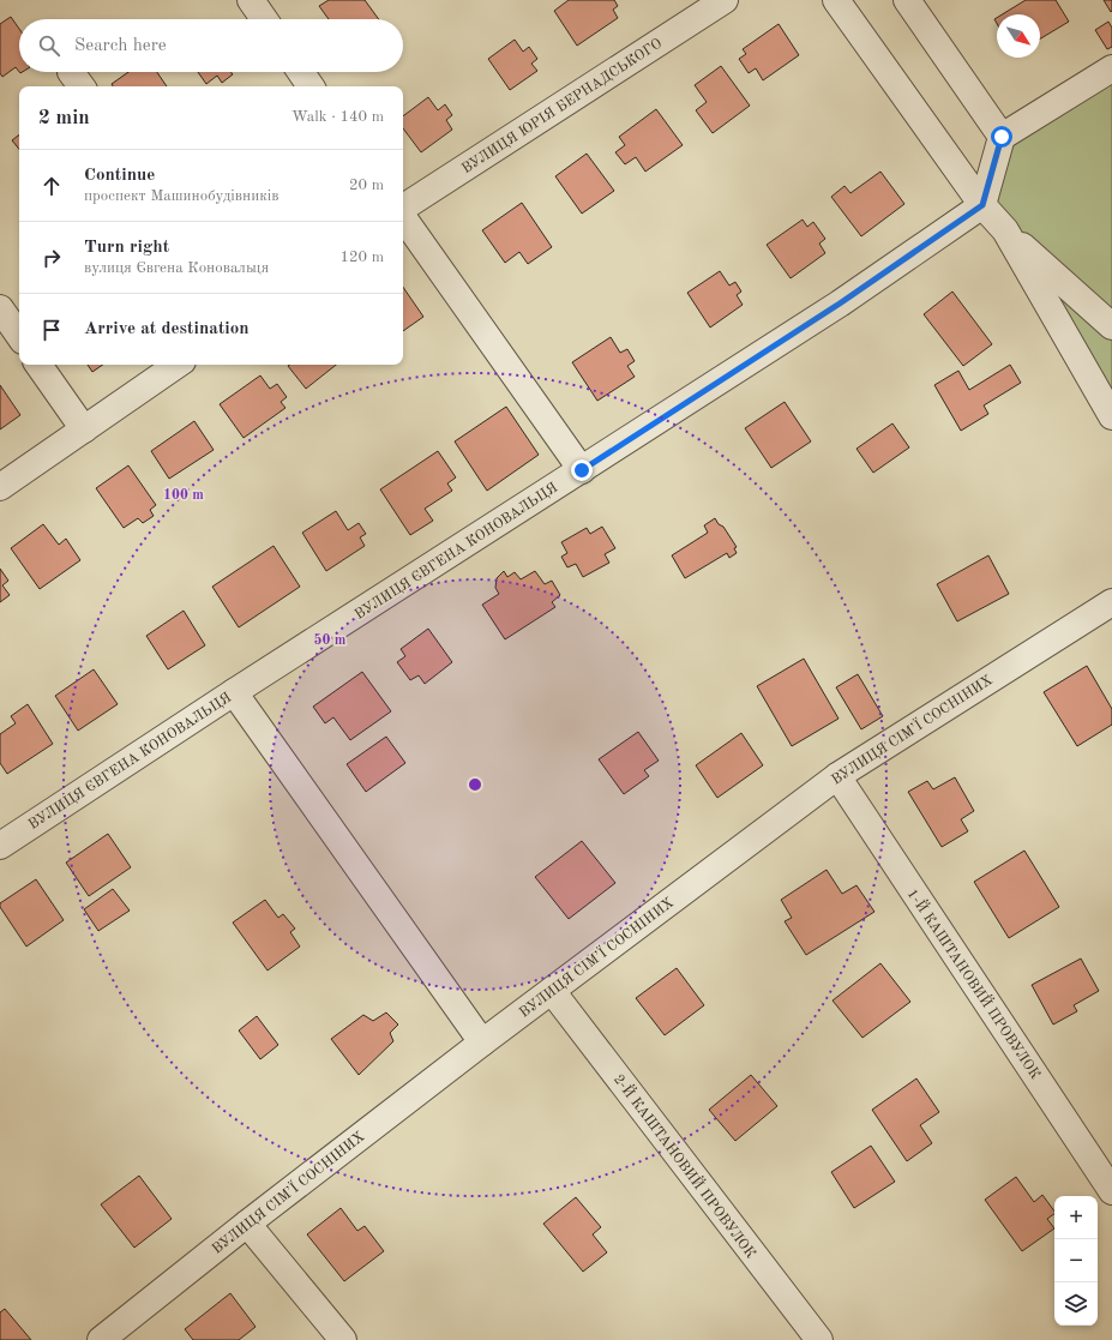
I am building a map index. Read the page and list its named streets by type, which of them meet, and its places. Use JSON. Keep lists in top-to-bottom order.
{
  "streets": {
    "street": [
      "ВУЛИЦЯ ЮРІЯ БЕРНАДСЬКОГО",
      "ВУЛИЦЯ ЄВГЕНА КОНОВАЛЬЦЯ",
      "ВУЛИЦЯ СІМ’Ї СОСНІНИХ",
      "1-Й КАШТАНОВИЙ ПРОВУЛОК",
      "2-Й КАШТАНОВИЙ ПРОВУЛОК"
    ]
  },
  "crossings": [
    ["ВУЛИЦЯ СІМ’Ї СОСНІНИХ", "1-Й КАШТАНОВИЙ ПРОВУЛОК"],
    ["ВУЛИЦЯ СІМ’Ї СОСНІНИХ", "2-Й КАШТАНОВИЙ ПРОВУЛОК"]
  ],
  "north": "bottom right",
  "page": {
    "search": "Search here",
    "heading": ["2 min", "Walk · 140 m"],
    "list": [
      ["Continue", "проспект Машинобудівників", "20 m"],
      ["Turn right", "вулиця Євгена Коновальця", "120 m"],
      "Arrive at destination"
    ],
    "map_buttons": ["+", "−"]
  },
  "rings": ["100 m", "50 m"]
}
